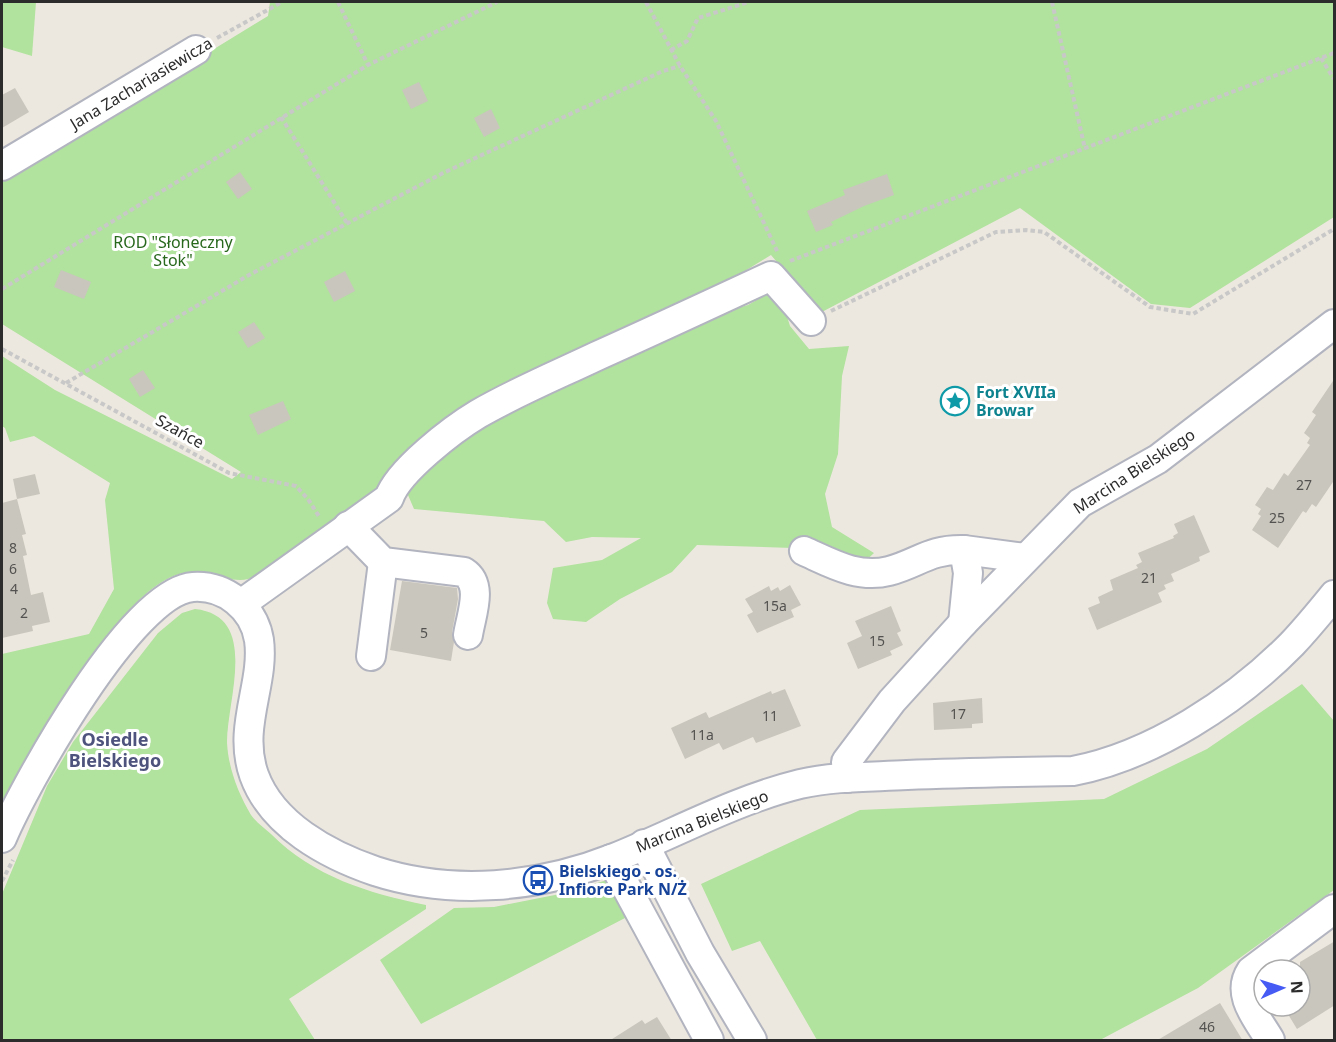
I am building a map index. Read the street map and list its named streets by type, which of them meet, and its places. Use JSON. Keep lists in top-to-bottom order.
{
  "streets": {
    "street": ["Jana Zachariasiewicza", "Marcina Bielskiego"],
    "path": ["Szańce"]
  },
  "districts": ["Osiedle Bielskiego"],
  "parks": ["ROD \"Słoneczny Stok\""],
  "places": {
    "place": ["Fort XVIIa Browar"],
    "bus stop": ["Bielskiego - os. Infiore Park N/Ż"]
  },
  "house_numbers": [
    "27",
    "25",
    "8",
    "6",
    "21",
    "4",
    "15a",
    "2",
    "5",
    "15",
    "17",
    "11",
    "11a",
    "46"
  ],
  "north": "right"
}
